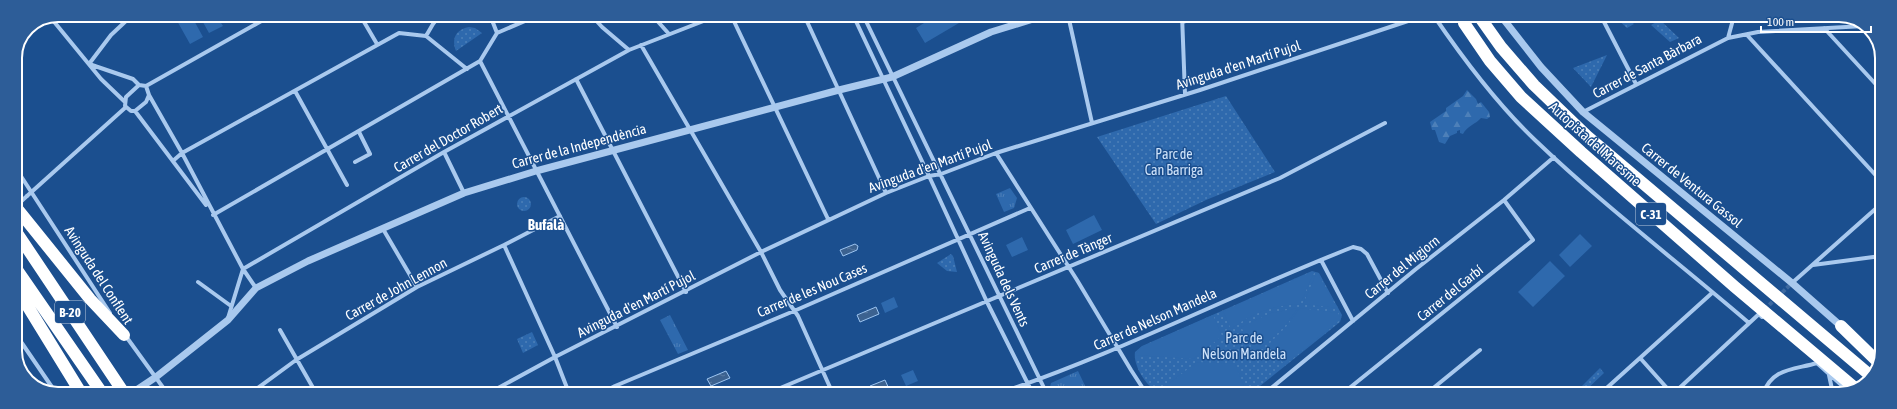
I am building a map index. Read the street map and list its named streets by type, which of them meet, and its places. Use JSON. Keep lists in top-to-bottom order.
{
  "streets": {
    "highway": ["Autopista del Maresme", "C-31", "B-20"],
    "street": [
      "Avinguda d'en Martí Pujol",
      "Carrer de Santa Bàrbara",
      "Carrer del Doctor Robert",
      "Carrer de la Independència",
      "Carrer de Ventura Gassol",
      "Carrer de Tànger",
      "Carrer del Migjorn",
      "Avinguda del Conflent",
      "Avinguda dels Vents",
      "Carrer de John Lennon",
      "Carrer de les Nou Cases",
      "Carrer del Garbí",
      "Carrer de Nelson Mandela"
    ]
  },
  "crossings": [
    ["Avinguda d'en Martí Pujol", "Avinguda dels Vents"],
    ["Carrer de Santa Bàrbara", "Carrer de Ventura Gassol"],
    ["Carrer de la Independència", "Avinguda del Conflent"],
    ["Carrer de la Independència", "Avinguda dels Vents"],
    ["Carrer de Tànger", "Avinguda dels Vents"],
    ["Carrer del Migjorn", "Carrer del Garbí"],
    ["Carrer del Migjorn", "Carrer de Nelson Mandela"],
    ["Avinguda dels Vents", "Carrer de les Nou Cases"],
    ["Avinguda dels Vents", "Carrer de Nelson Mandela"]
  ],
  "districts": ["Bufalà"],
  "parks": ["Parc de Can Barriga", "Parc de Nelson Mandela"],
  "scale_bar": "100 m"
}
